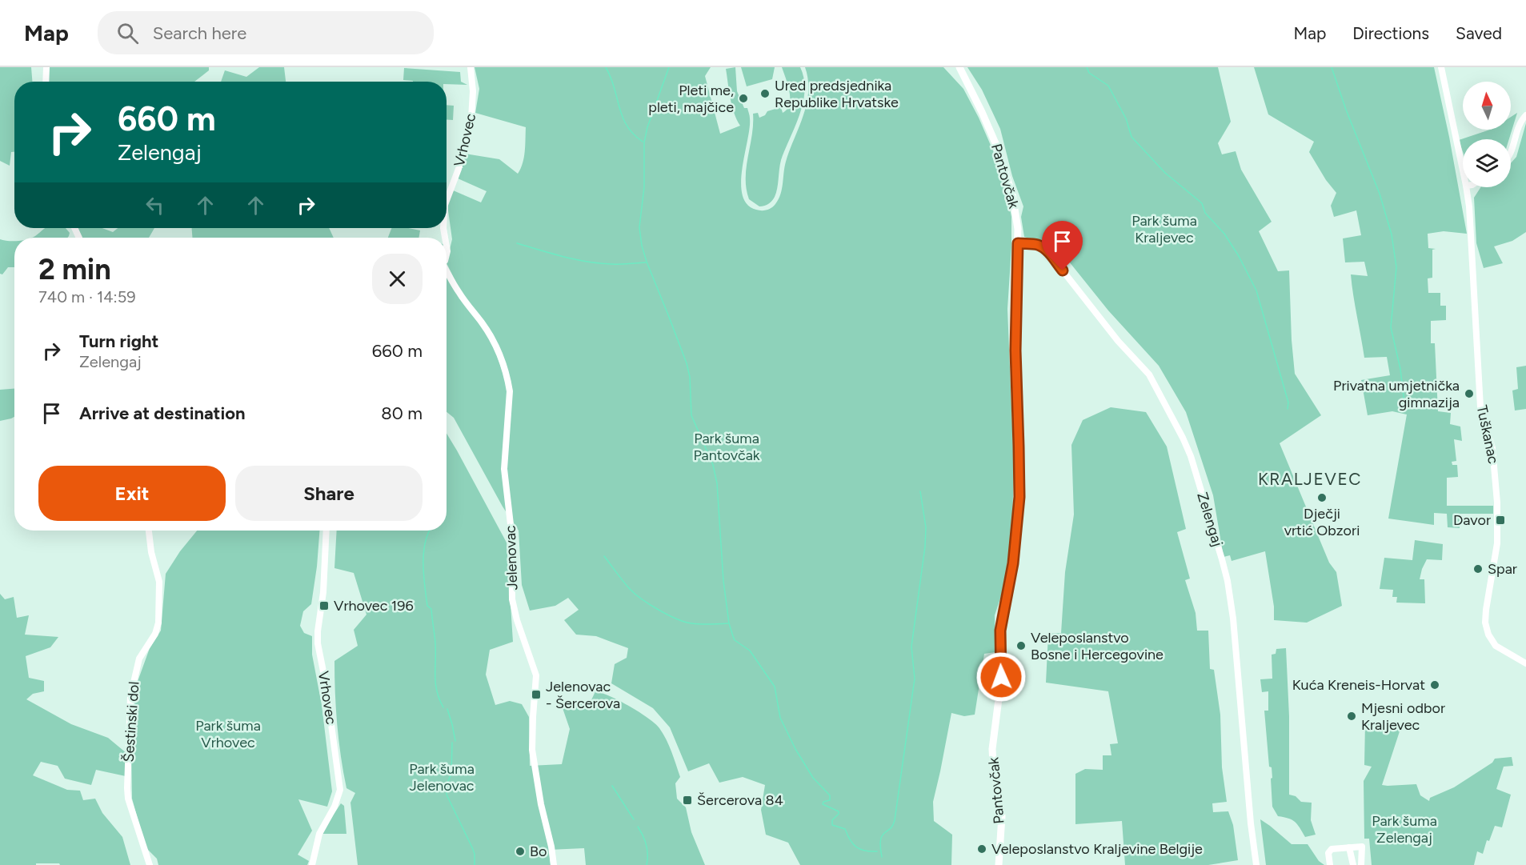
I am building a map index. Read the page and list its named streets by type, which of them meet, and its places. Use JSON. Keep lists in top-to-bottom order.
{
  "streets": {
    "main road": ["Pantovčak"],
    "street": [
      "Vrhovec",
      "Tuškanac",
      "Zelengaj",
      "Jelenovac",
      "Šestinski dol"
    ]
  },
  "crossings": [
    ["Pantovčak", "Zelengaj"]
  ],
  "districts": ["KRALJEVEC"],
  "parks": [
    "Park šuma Kraljevec",
    "Park šuma Pantovčak",
    "Park šuma Vrhovec",
    "Park šuma Jelenovac",
    "Park šuma Zelengaj"
  ],
  "places": {
    "other": [
      "Ured predsjednika Republike Hrvatske",
      "Pleti me, pleti, majčice",
      "Privatna umjetnička gimnazija",
      "Dječji vrtić Obzori",
      "Spar",
      "Veleposlanstvo Bosne i Hercegovine",
      "Kuća Kreneis-Horvat",
      "Mjesni odbor Kraljevec",
      "Veleposlanstvo Kraljevine Belgije",
      "Bo"
    ],
    "transit": [
      "Davor",
      "Vrhovec 196",
      "Jelenovac - Šercerova",
      "Šercerova 84"
    ]
  },
  "north": "top",
  "page": {
    "header": "Map",
    "search": "Search here",
    "nav": ["Map", "Directions", "Saved"],
    "turn": ["660 m", "Zelengaj"],
    "heading": ["2 min", "740 m · 14:59"],
    "list": [
      {
        "name": "Turn right",
        "note": "Zelengaj",
        "value": "660 m"
      },
      {
        "name": "Arrive at destination",
        "value": "80 m"
      }
    ],
    "buttons": ["Exit", "Share"]
  }
}
